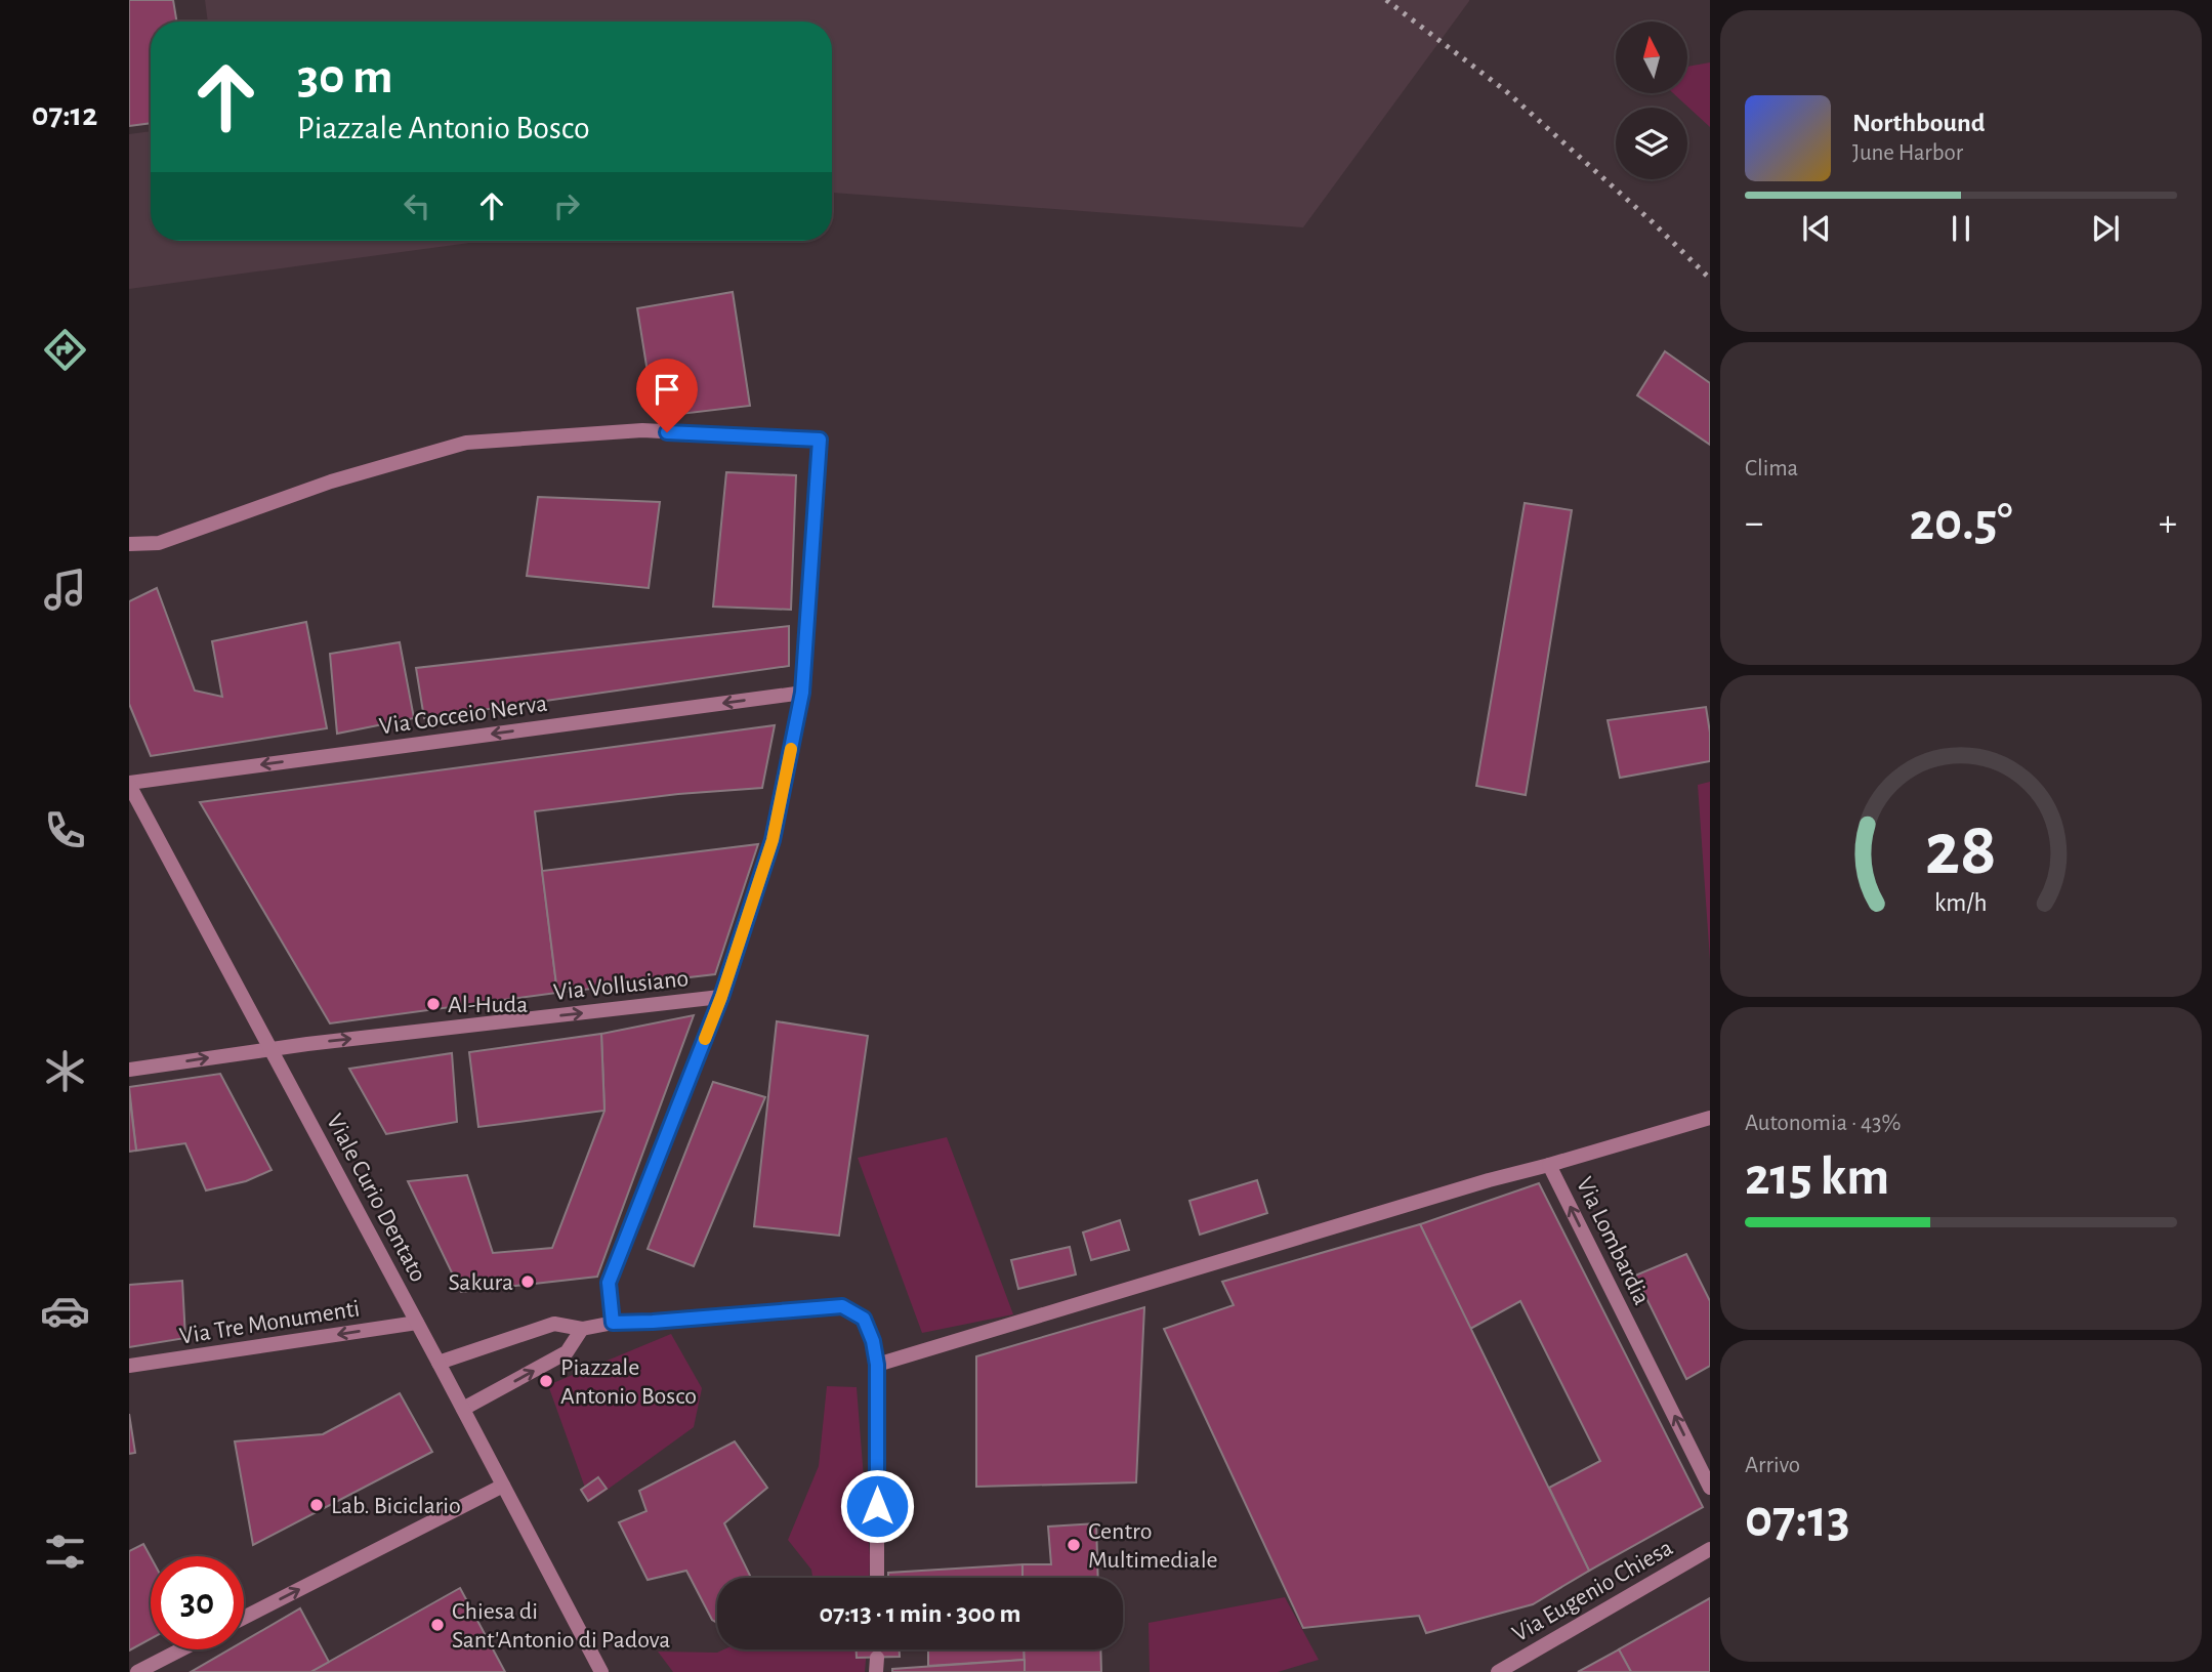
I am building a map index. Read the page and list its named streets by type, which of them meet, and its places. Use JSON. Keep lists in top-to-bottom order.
{
  "streets": {
    "street": [
      "Via Cocceio Nerva",
      "Via Vollusiano",
      "Viale Curio Dentato",
      "Via Lombardia",
      "Via Tre Monumenti",
      "Via Eugenio Chiesa"
    ]
  },
  "crossings": [
    ["Via Cocceio Nerva", "Viale Curio Dentato"],
    ["Via Vollusiano", "Viale Curio Dentato"],
    ["Viale Curio Dentato", "Via Tre Monumenti"]
  ],
  "one_way": [
    "Via Cocceio Nerva",
    "Via Vollusiano",
    "Via Lombardia",
    "Via Tre Monumenti"
  ],
  "places": [
    "Al-Huda",
    "Sakura",
    "Piazzale Antonio Bosco",
    "Lab. Biciclario",
    "Centro Multimediale",
    "Chiesa di Sant'Antonio di Padova"
  ],
  "north": "top",
  "page": {
    "tabs": "07:12",
    "turn": ["30 m", "Piazzale Antonio Bosco"],
    "song": ["Northbound", "June Harbor"],
    "tile": [
      "Clima",
      ["Autonomia · 43%", "215 km"],
      ["Arrivo", "07:13"]
    ],
    "heat": ["−", "20.5°", "+"],
    "limit": "30",
    "trip": "07:13 · 1 min · 300 m",
    "gauge": ["28", "km/h"]
  }
}
